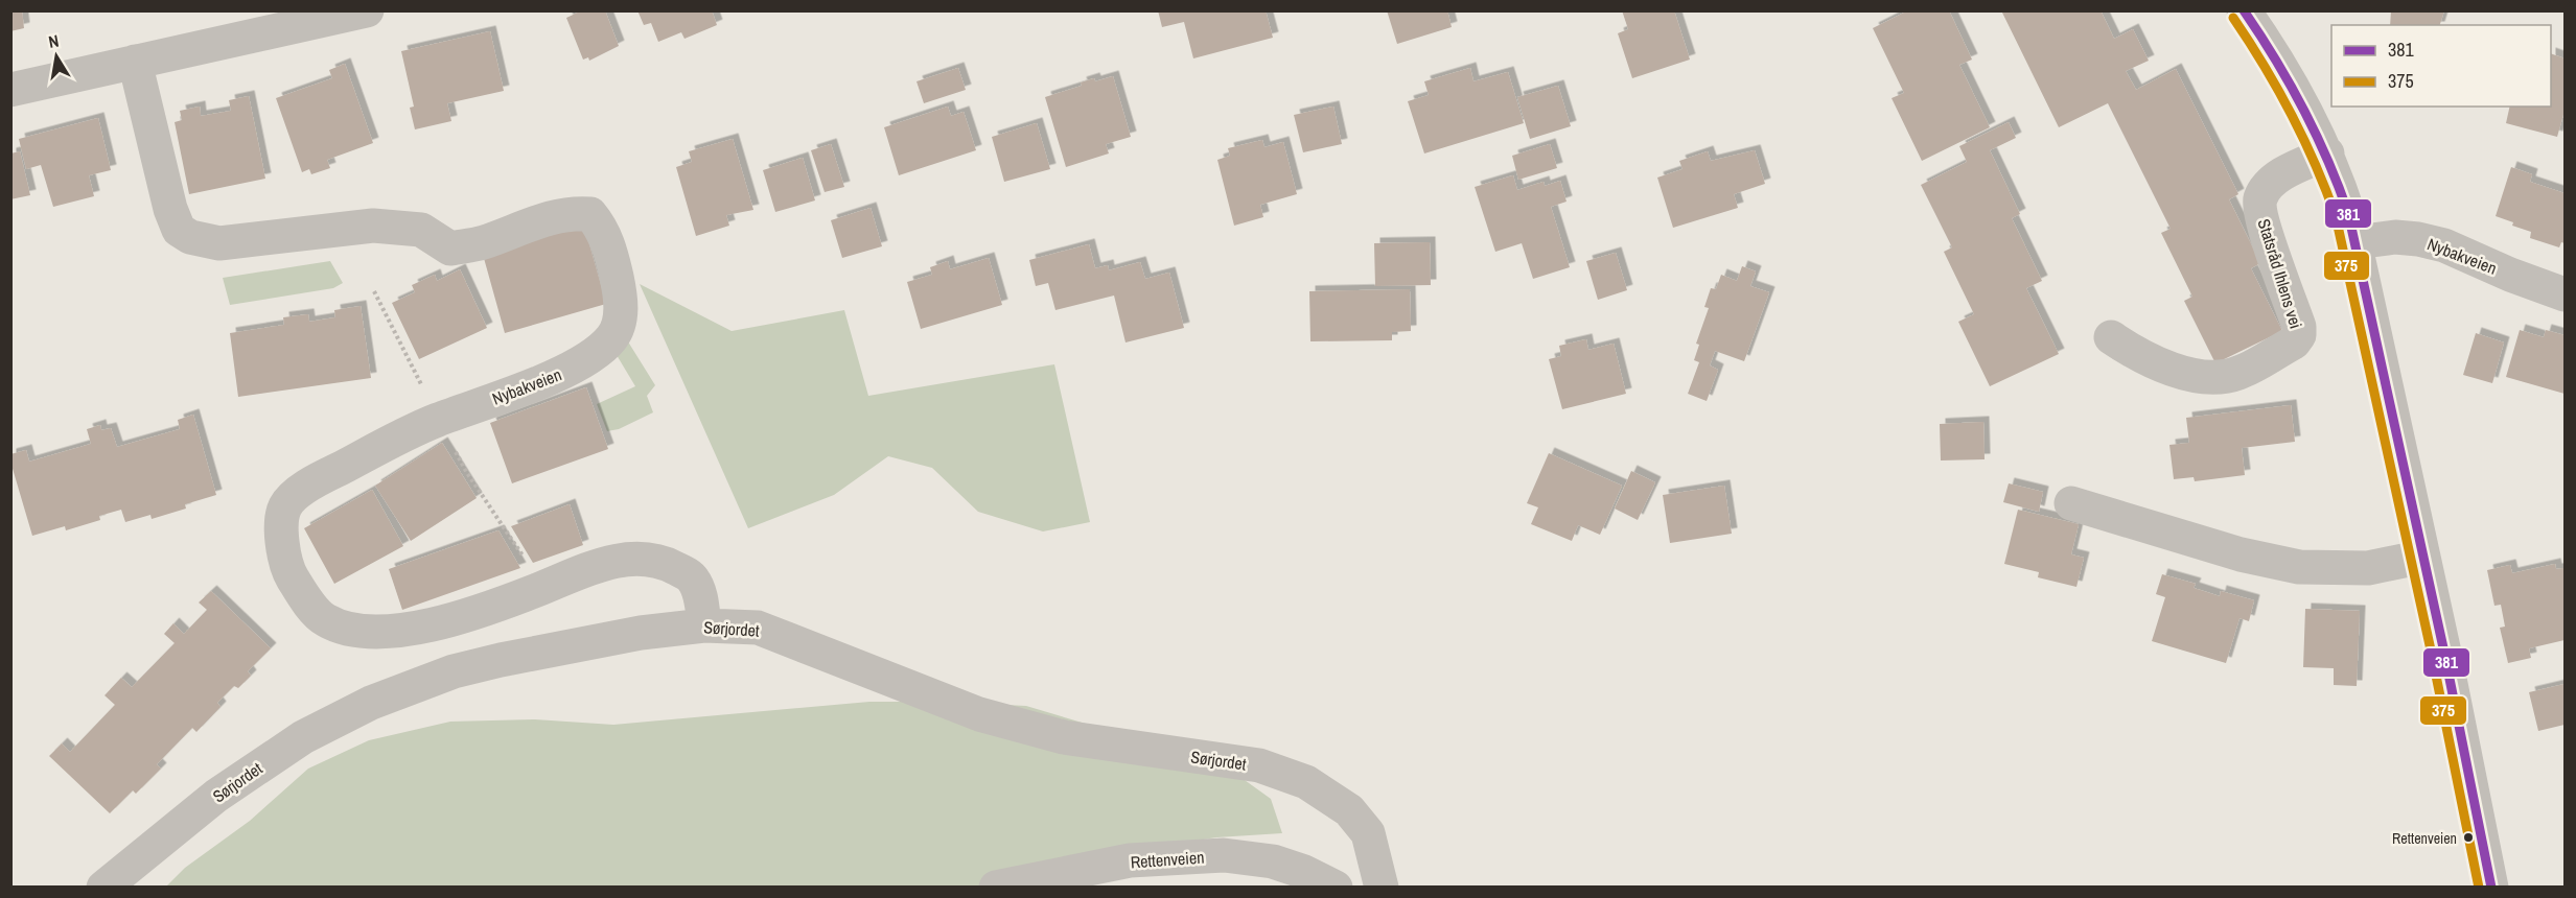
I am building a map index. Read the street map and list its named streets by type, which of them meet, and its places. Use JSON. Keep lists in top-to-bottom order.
{
  "streets": {
    "street": [
      "Nybakveien",
      "Statsråd Ihlens vei",
      "Sørjordet",
      "Rettenveien"
    ]
  },
  "crossings": [
    ["Nybakveien", "Sørjordet"]
  ],
  "places": ["Rettenveien"],
  "lines": ["transit line 381", "transit line 375"],
  "legend": ["381", "375"],
  "north": "top"
}
